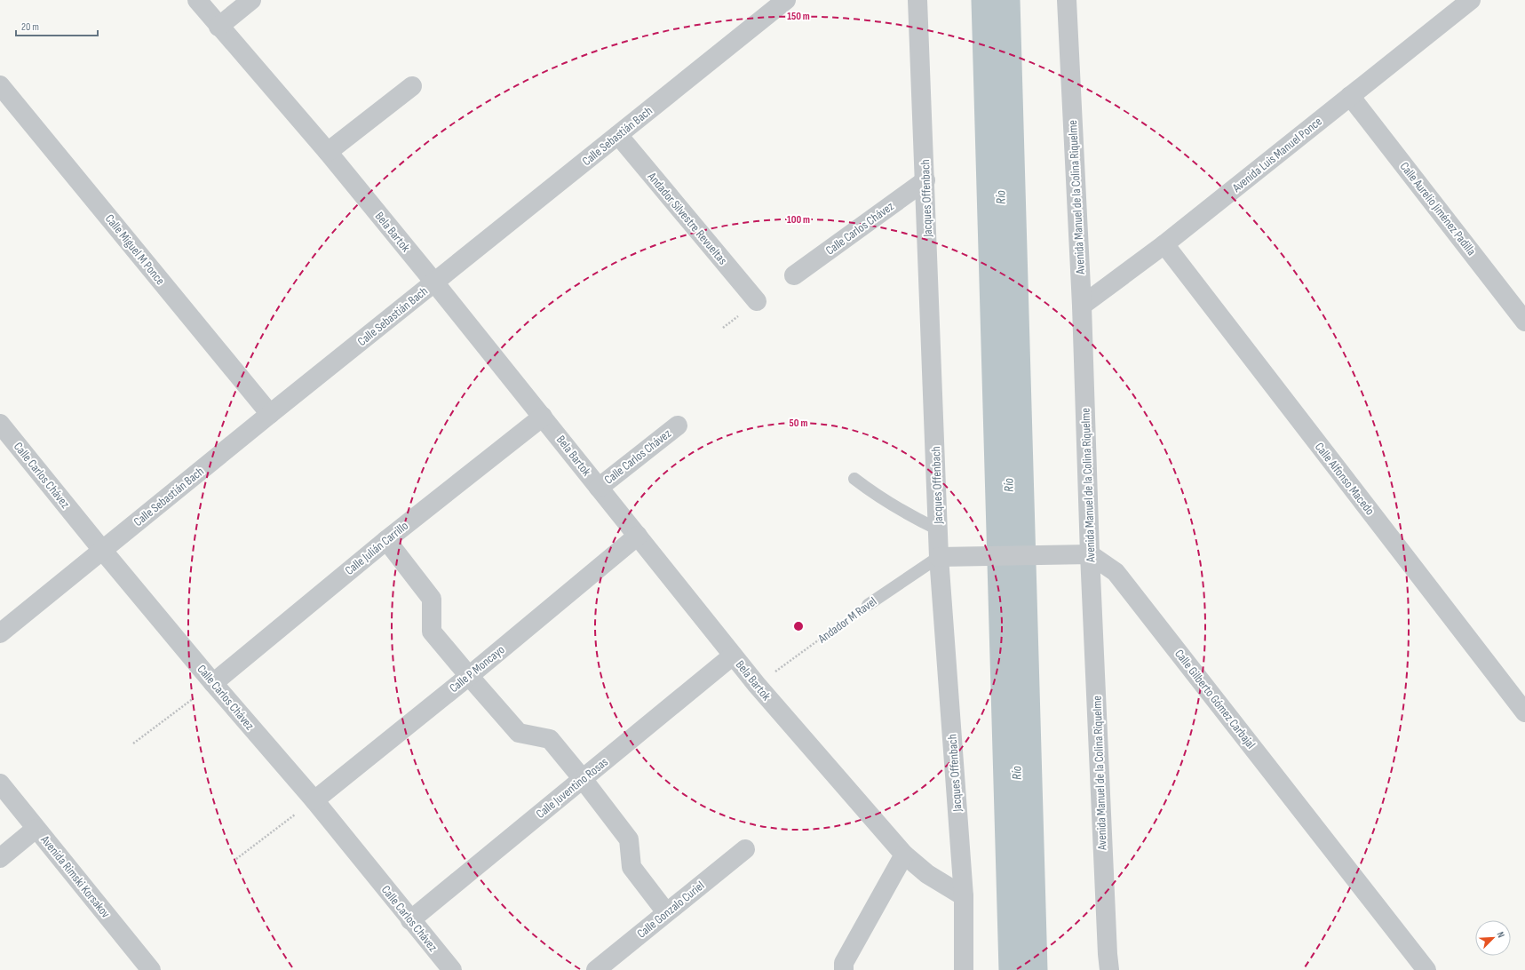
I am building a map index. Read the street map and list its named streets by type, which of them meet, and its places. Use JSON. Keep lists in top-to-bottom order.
{
  "streets": {
    "street": [
      "Calle Sebastián Bach",
      "Avenida Luis Manuel Ponce",
      "Avenida Manuel de la Colina Riquelme",
      "Jacques Offenbach",
      "Calle Aurelio Jiménez Padilla",
      "Andador Silvestre Revueltas",
      "Calle Carlos Chávez",
      "Bela Bartok",
      "Calle Miguel M Ponce",
      "Calle Alfonso Macedo",
      "Calle Julián Carrillo",
      "Calle P Moncayo",
      "Calle Gilberto Gómez Carbajal",
      "Calle Juventino Rosas",
      "Avenida Rimski Korsakov",
      "Calle Gonzalo Curiel"
    ],
    "lane": ["Andador M Ravel"]
  },
  "crossings": [
    ["Calle Sebastián Bach", "Andador Silvestre Revueltas"],
    ["Calle Sebastián Bach", "Calle Carlos Chávez"],
    ["Calle Sebastián Bach", "Bela Bartok"],
    ["Calle Sebastián Bach", "Calle Miguel M Ponce"],
    ["Avenida Luis Manuel Ponce", "Avenida Manuel de la Colina Riquelme"],
    ["Avenida Luis Manuel Ponce", "Calle Aurelio Jiménez Padilla"],
    ["Avenida Luis Manuel Ponce", "Calle Alfonso Macedo"],
    ["Avenida Manuel de la Colina Riquelme", "Calle Gilberto Gómez Carbajal"],
    ["Jacques Offenbach", "Calle Carlos Chávez"],
    ["Jacques Offenbach", "Bela Bartok"],
    ["Jacques Offenbach", "Andador M Ravel"],
    ["Calle Carlos Chávez", "Bela Bartok"],
    ["Calle Carlos Chávez", "Calle Julián Carrillo"],
    ["Calle Carlos Chávez", "Calle P Moncayo"],
    ["Calle Carlos Chávez", "Calle Juventino Rosas"],
    ["Bela Bartok", "Calle Julián Carrillo"],
    ["Bela Bartok", "Andador M Ravel"],
    ["Bela Bartok", "Calle P Moncayo"],
    ["Bela Bartok", "Calle Juventino Rosas"]
  ],
  "water": ["Río"],
  "scale_bar": "20 m",
  "north": "top right",
  "rings": ["150 m", "100 m", "50 m"]
}
